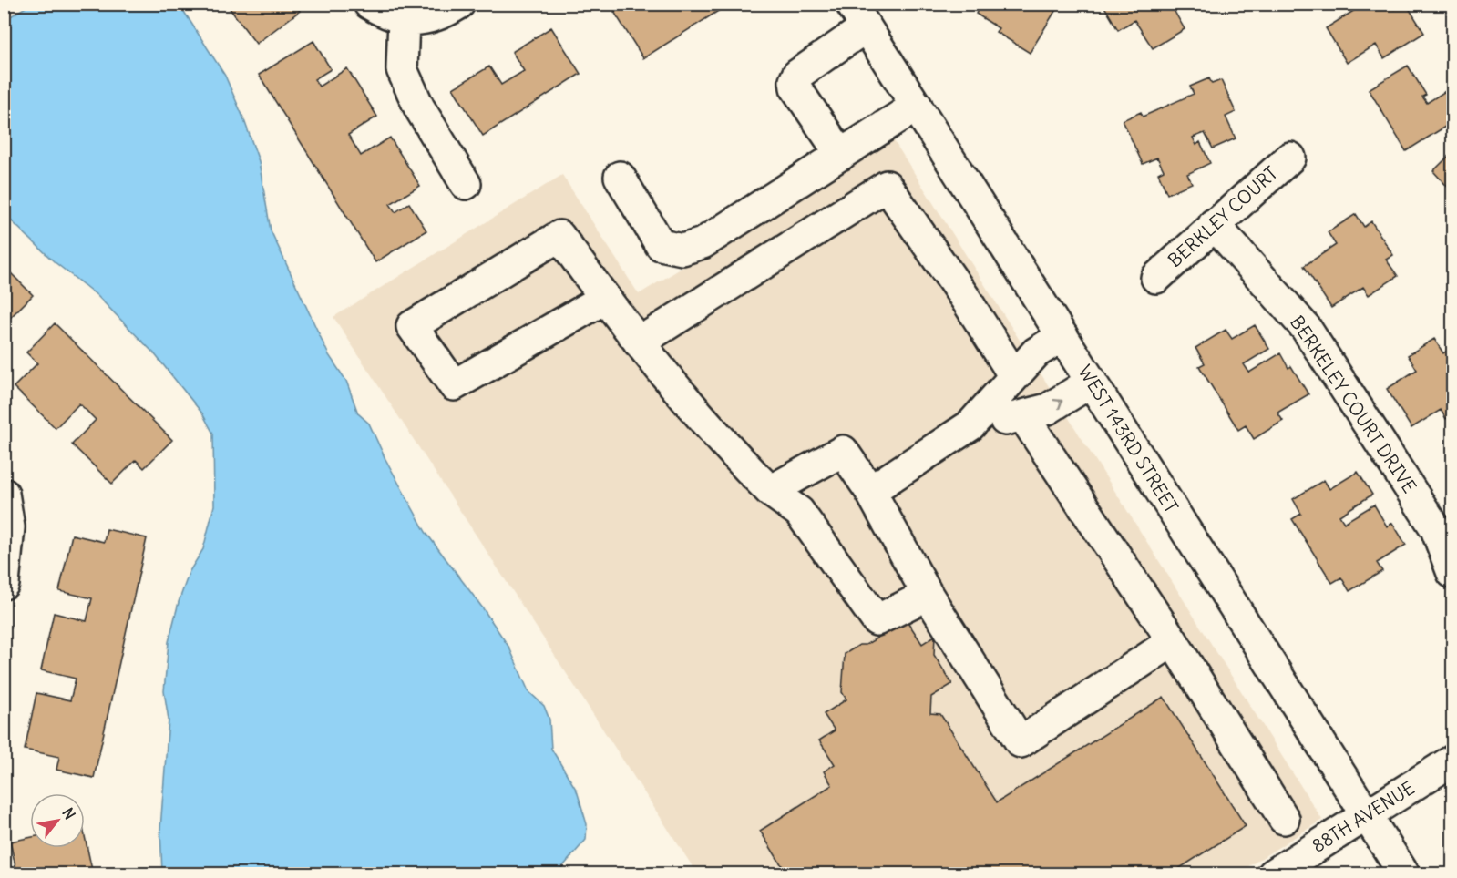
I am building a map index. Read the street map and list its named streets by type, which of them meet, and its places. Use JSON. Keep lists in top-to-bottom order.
{
  "streets": {
    "street": [
      "BERKLEY COURT",
      "BERKELEY COURT DRIVE",
      "WEST 143RD STREET",
      "88TH AVENUE"
    ]
  },
  "crossings": [
    ["BERKLEY COURT", "BERKELEY COURT DRIVE"],
    ["WEST 143RD STREET", "88TH AVENUE"]
  ],
  "north": "top right"
}
